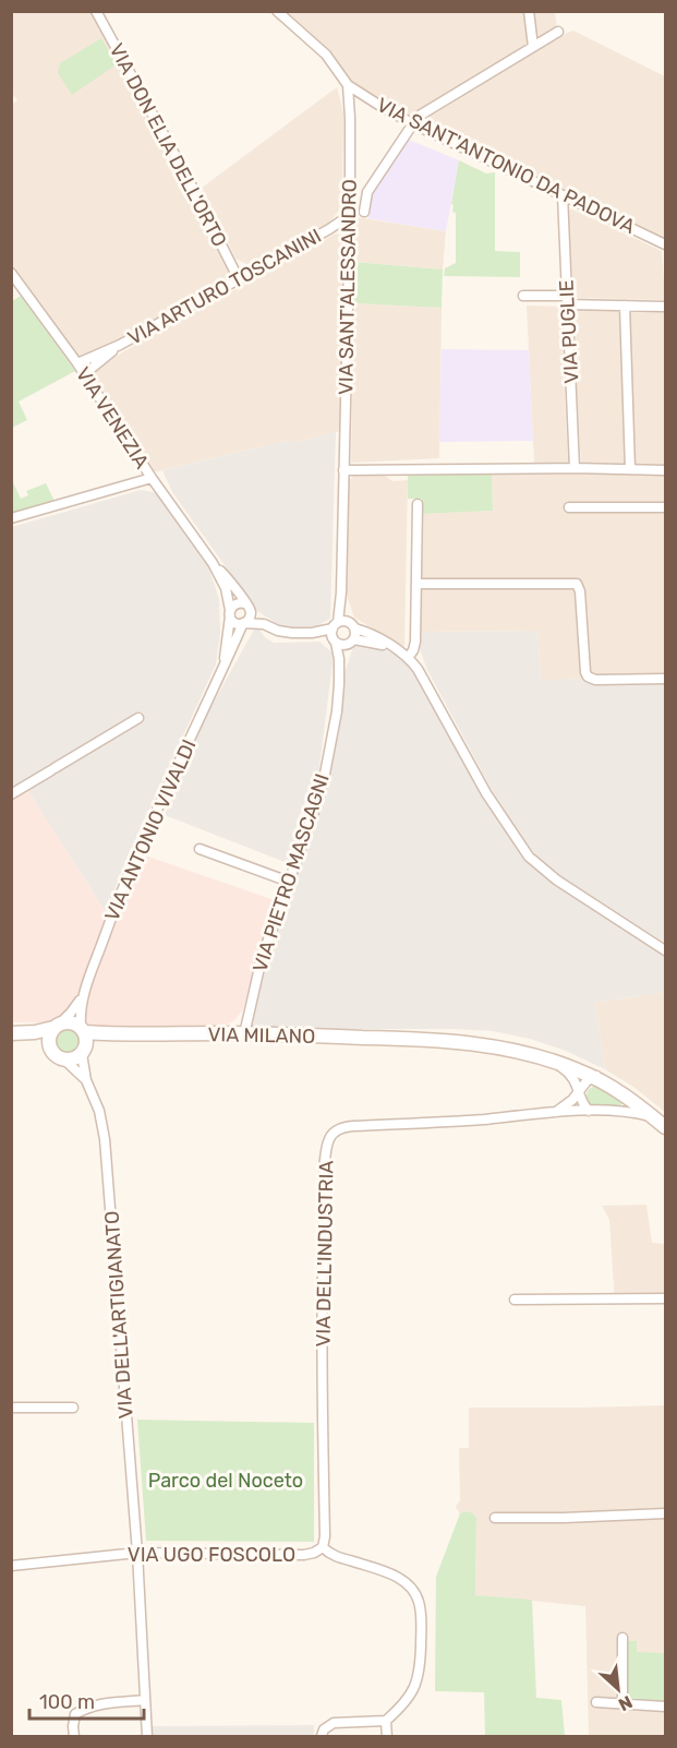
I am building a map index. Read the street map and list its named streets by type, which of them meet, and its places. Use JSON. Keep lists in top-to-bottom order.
{
  "streets": {
    "main road": ["VIA MILANO"],
    "street": [
      "VIA DON ELIA DELL'ORTO",
      "VIA SANT'ANTONIO DA PADOVA",
      "VIA ARTURO TOSCANINI",
      "VIA SANT'ALESSANDRO",
      "VIA PUGLIE",
      "VIA VENEZIA",
      "VIA ANTONIO VIVALDI",
      "VIA PIETRO MASCAGNI",
      "VIA DELL'INDUSTRIA",
      "VIA DELL'ARTIGIANATO",
      "VIA UGO FOSCOLO"
    ]
  },
  "crossings": [
    ["VIA DON ELIA DELL'ORTO", "VIA ARTURO TOSCANINI"],
    ["VIA SANT'ANTONIO DA PADOVA", "VIA SANT'ALESSANDRO"],
    ["VIA SANT'ANTONIO DA PADOVA", "VIA PUGLIE"],
    ["VIA ARTURO TOSCANINI", "VIA SANT'ALESSANDRO"],
    ["VIA SANT'ALESSANDRO", "VIA PIETRO MASCAGNI"],
    ["VIA VENEZIA", "VIA ANTONIO VIVALDI"],
    ["VIA PIETRO MASCAGNI", "VIA MILANO"],
    ["VIA MILANO", "VIA DELL'INDUSTRIA"],
    ["VIA MILANO", "VIA DELL'ARTIGIANATO"],
    ["VIA DELL'INDUSTRIA", "VIA UGO FOSCOLO"],
    ["VIA DELL'ARTIGIANATO", "VIA UGO FOSCOLO"]
  ],
  "parks": ["Parco del Noceto"],
  "scale_bar": "100 m",
  "north": "bottom right"
}
